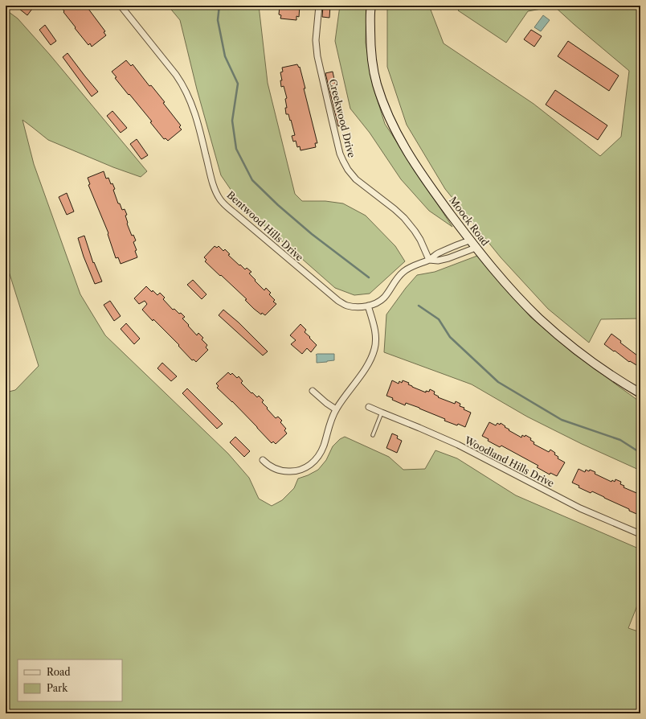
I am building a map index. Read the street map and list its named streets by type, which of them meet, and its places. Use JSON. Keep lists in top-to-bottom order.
{
  "streets": {
    "main road": ["Moock Road"],
    "street": ["Creekwood Drive", "Bentwood Hills Drive", "Woodland Hills Drive"]
  },
  "crossings": [
    ["Creekwood Drive", "Bentwood Hills Drive"],
    ["Moock Road", "Bentwood Hills Drive"]
  ],
  "legend": ["Road", "Park"]
}
